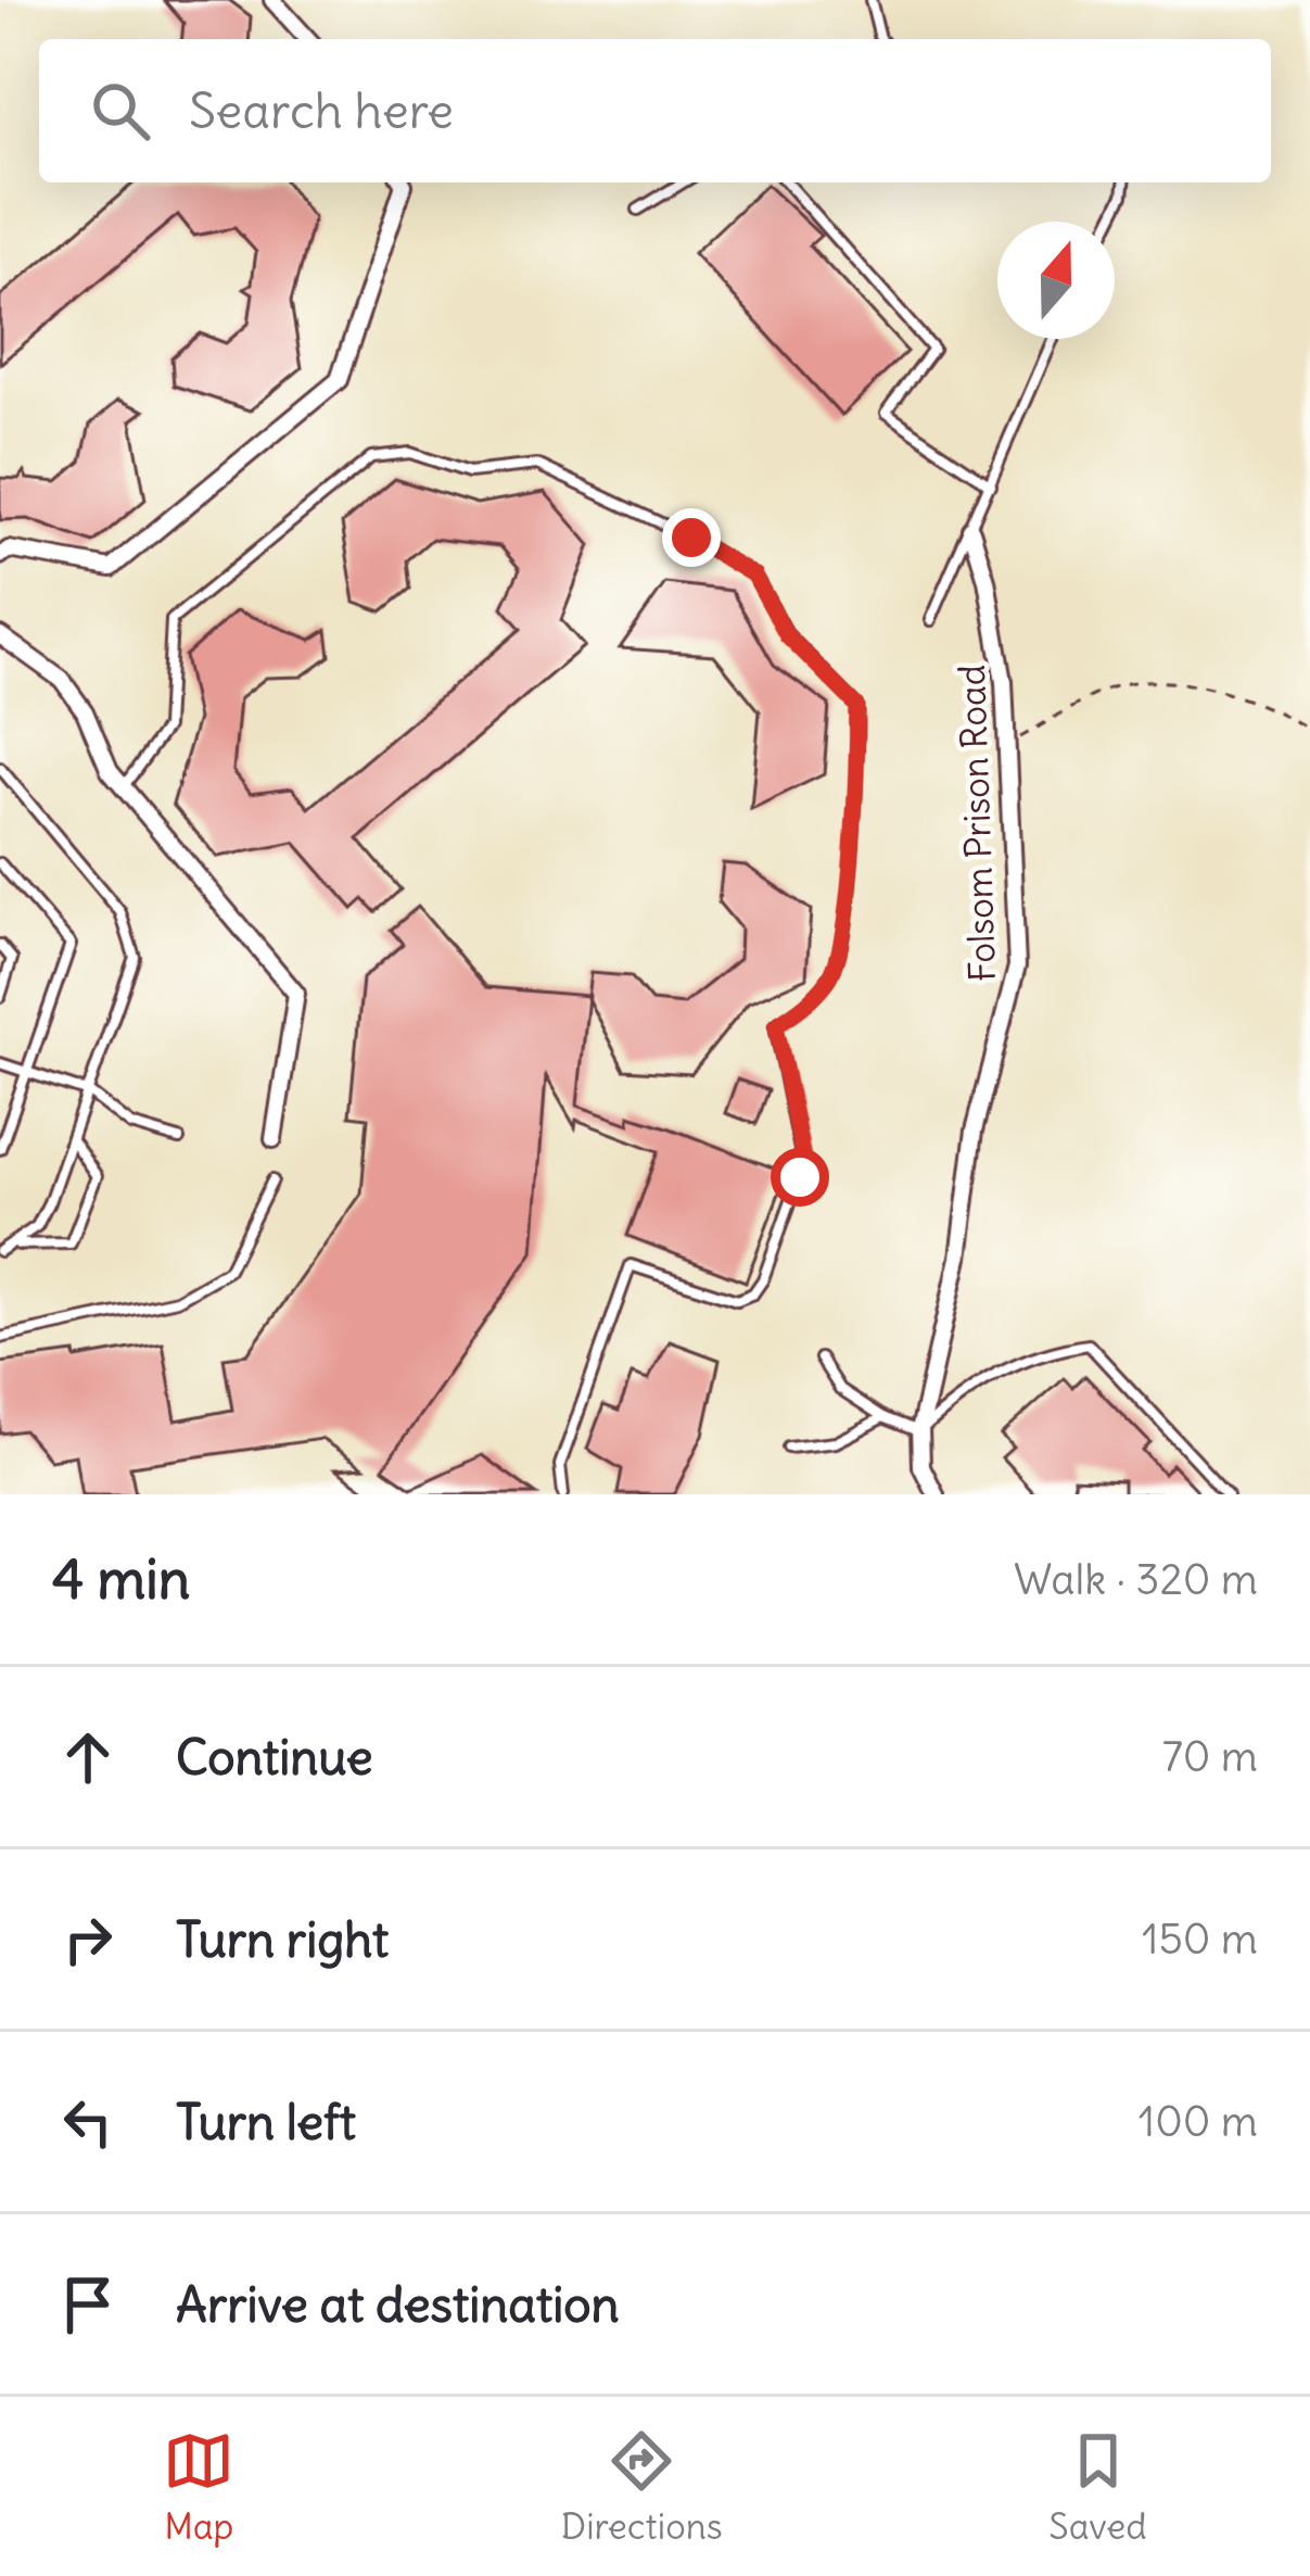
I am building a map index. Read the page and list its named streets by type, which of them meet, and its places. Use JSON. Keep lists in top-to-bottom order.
{
  "streets": {
    "street": ["Folsom Prison Road"]
  },
  "north": "top",
  "page": {
    "search": "Search here",
    "heading": ["4 min", "Walk · 320 m"],
    "list": [
      ["Continue", "70 m"],
      ["Turn right", "150 m"],
      ["Turn left", "100 m"],
      "Arrive at destination"
    ],
    "nav": ["Map", "Directions", "Saved"]
  }
}
